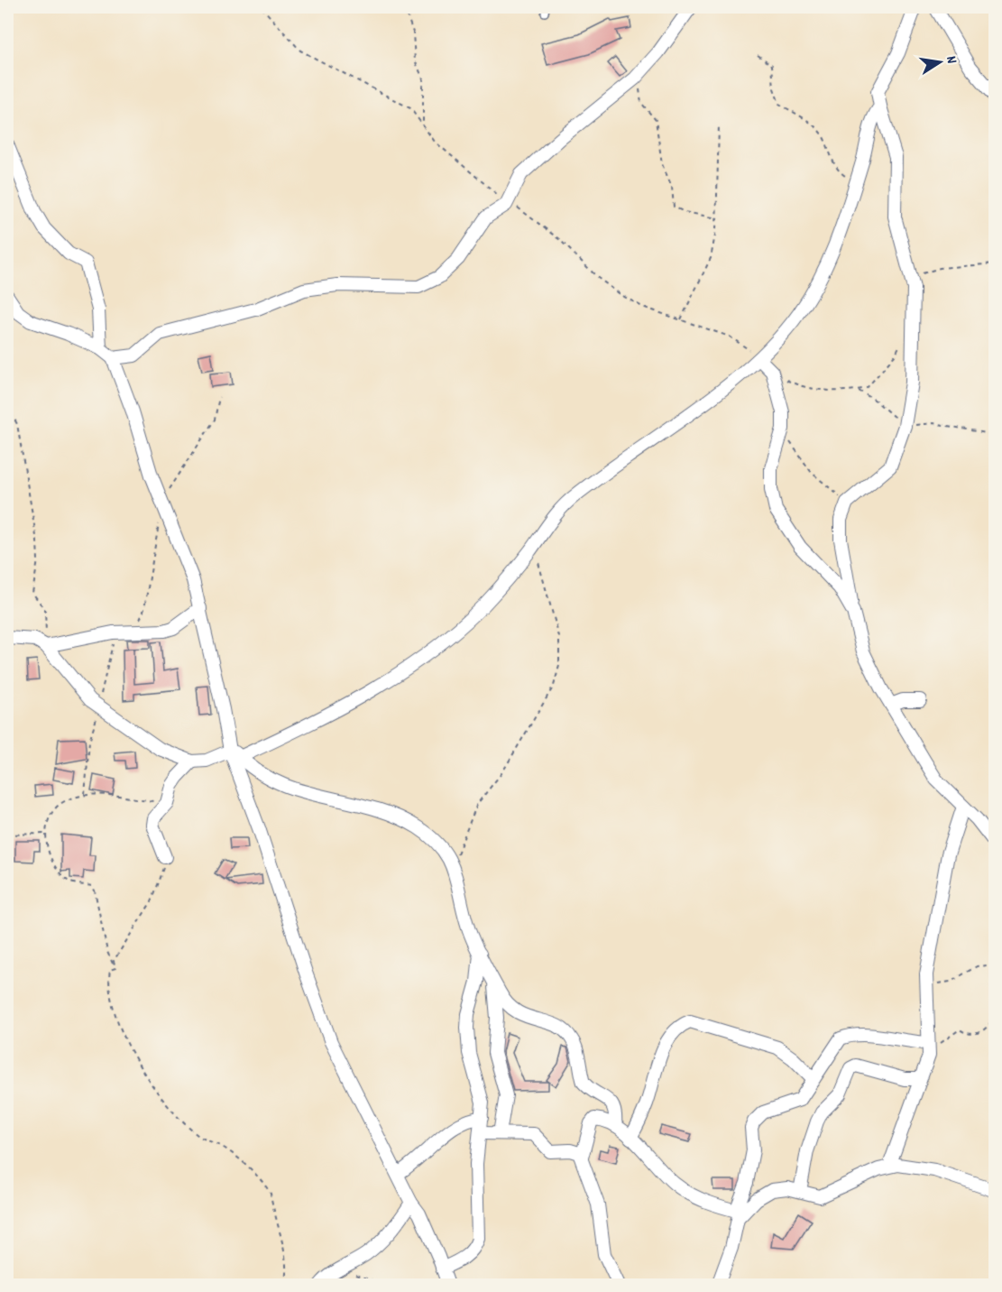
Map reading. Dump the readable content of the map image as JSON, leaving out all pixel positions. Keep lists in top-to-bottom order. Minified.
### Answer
{"north":"right"}
